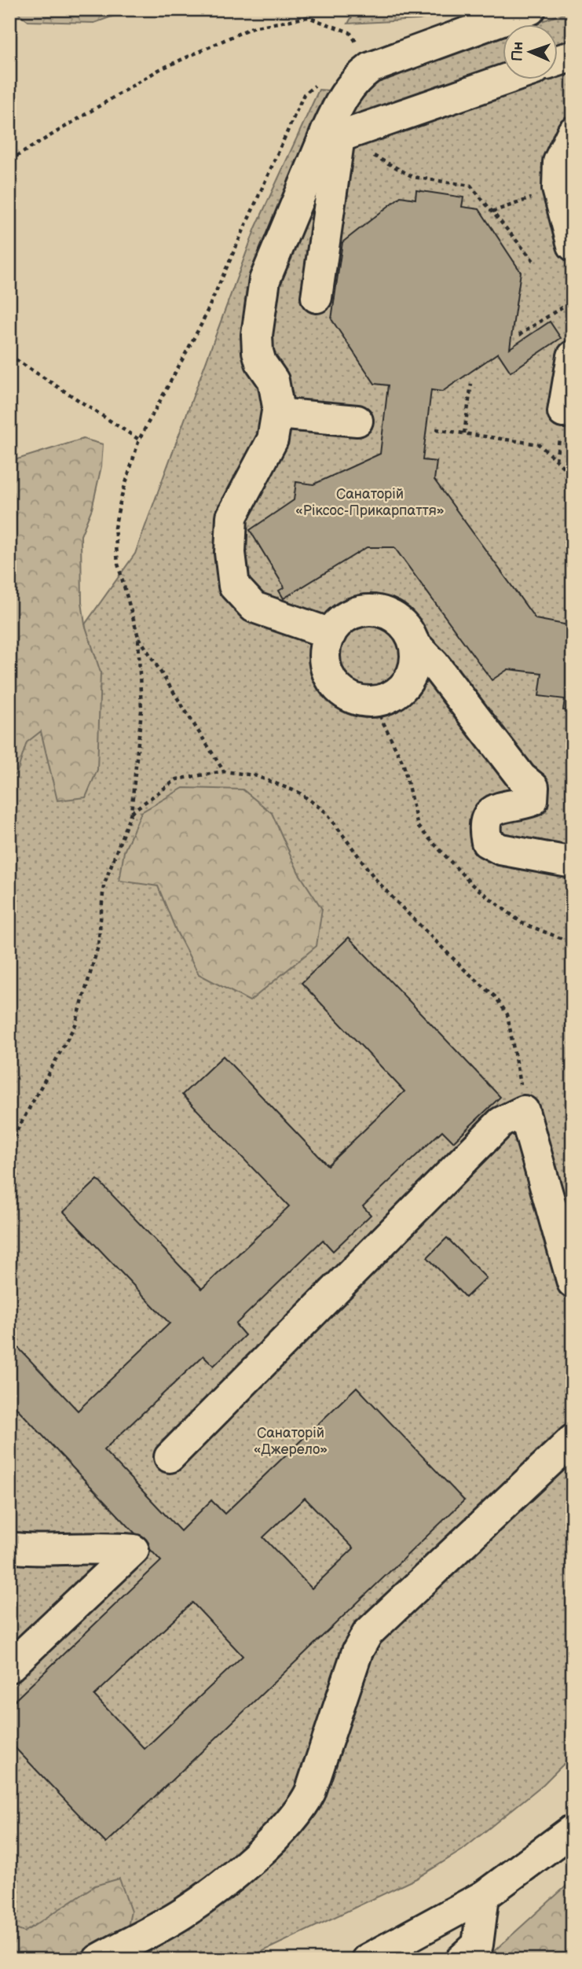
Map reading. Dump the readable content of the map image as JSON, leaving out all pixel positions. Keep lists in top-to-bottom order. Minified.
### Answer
{"parks":["Санаторій «Ріксос-Прикарпаття»","Санаторій «Джерело»"],"north":"left"}
